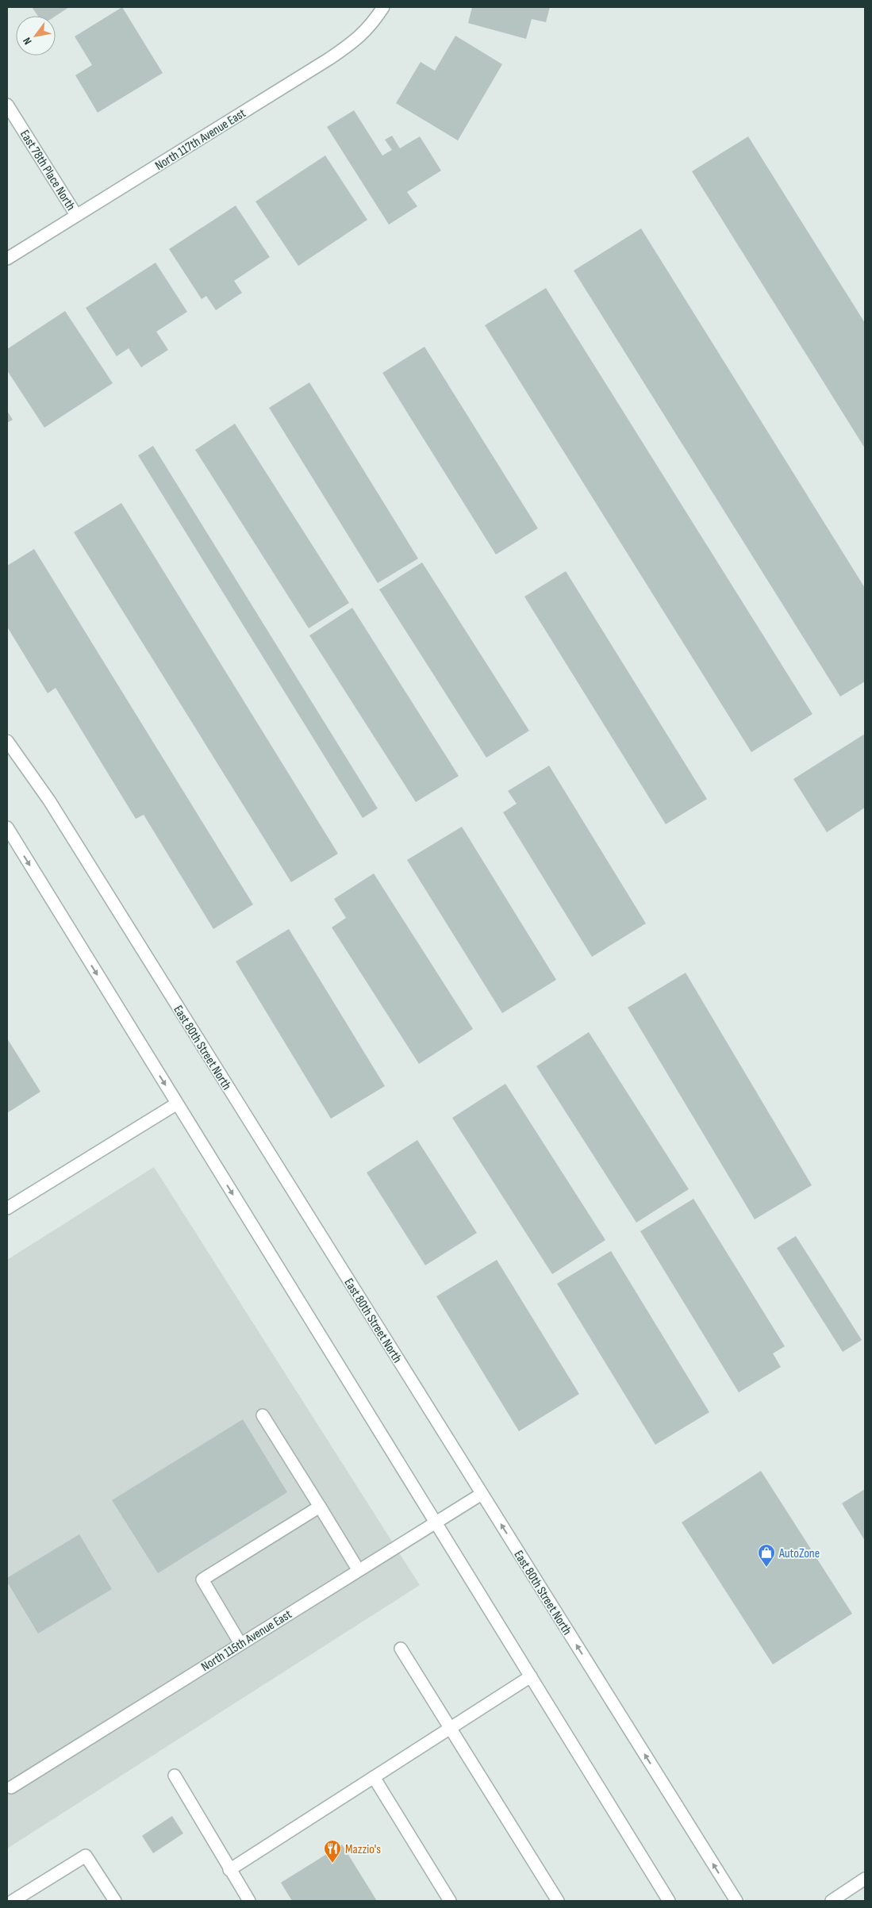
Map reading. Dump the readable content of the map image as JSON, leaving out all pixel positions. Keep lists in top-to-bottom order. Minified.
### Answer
{"streets":{"street":["North 117th Avenue East","East 78th Place North","East 80th Street North","North 115th Avenue East"]},"crossings":[["North 117th Avenue East","East 78th Place North"],["East 80th Street North","North 115th Avenue East"]],"places":{"shop":["AutoZone"],"restaurant":["Mazzio's"]},"north":"bottom left"}
